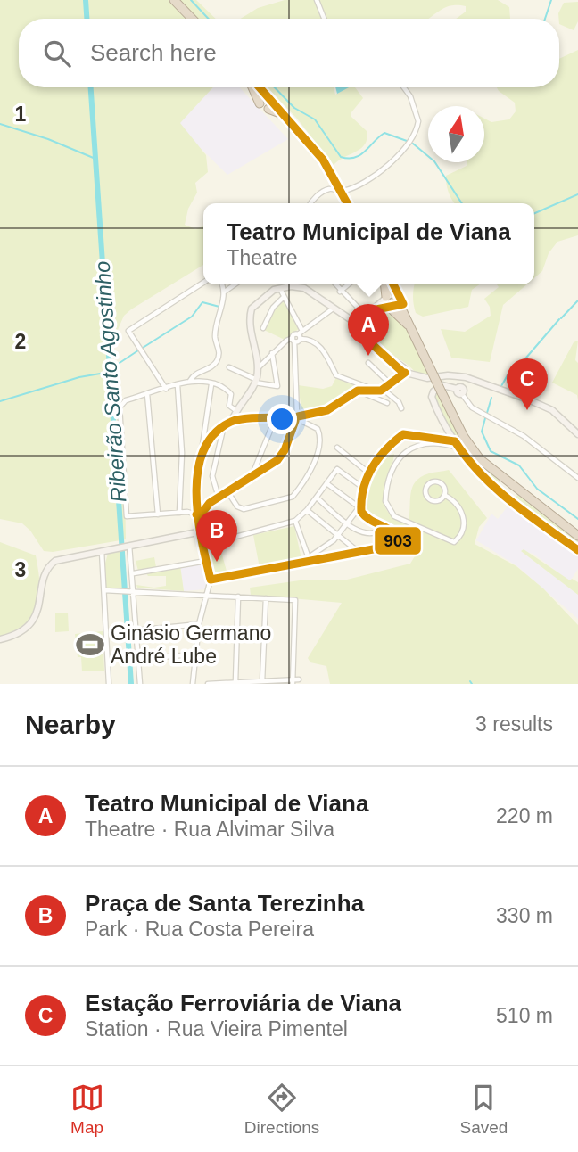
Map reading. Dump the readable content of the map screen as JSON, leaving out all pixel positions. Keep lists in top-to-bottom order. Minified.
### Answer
{"water":["Ribeirão Santo Agostinho"],"places":{"sports":["Ginásio Germano André Lube"]},"lines":["transit line 903"],"north":"top","page":{"search":"Search here","popup":["Teatro Municipal de Viana","Theatre"],"pins":["A","C","B"],"heading":["Nearby","3 results"],"list":[{"mark":"A","name":"Teatro Municipal de Viana","note":"Theatre · Rua Alvimar Silva","value":"220 m"},{"mark":"B","name":"Praça de Santa Terezinha","note":"Park · Rua Costa Pereira","value":"330 m"},{"mark":"C","name":"Estação Ferroviária de Viana","note":"Station · Rua Vieira Pimentel","value":"510 m"}],"nav":["Map","Directions","Saved"]},"grid":{"rows":["1","2","3"]}}
